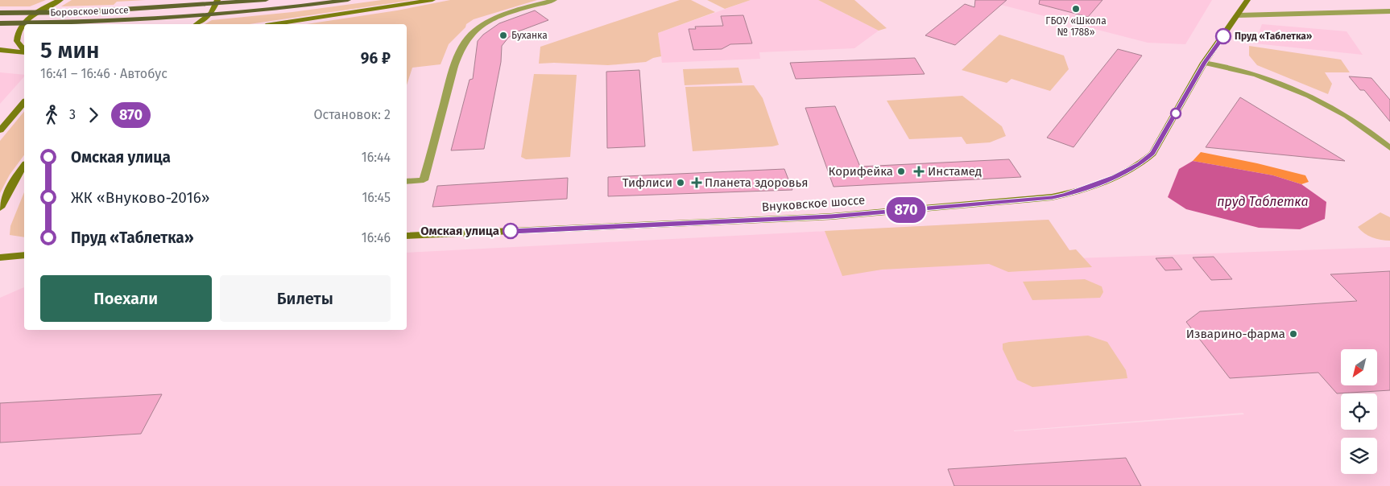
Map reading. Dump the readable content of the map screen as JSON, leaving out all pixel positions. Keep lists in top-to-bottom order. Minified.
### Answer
{"streets":{"main road":["Боровское шоссе"],"street":["Внуковское шоссе"]},"water":["пруд Таблетка"],"places":{"other":["ГБОУ «Школа № 1788»","Буханка","Пруд «Таблетка»","Корифейка","Тифлиси","Омская улица","Изварино-фарма"],"health":["Инстамед","Планета здоровья"]},"lines":["bus line 870"],"north":"bottom left","page":{"on_map":"870","heading":["5 мин","16:41 – 16:46 · Автобус","96 ₽"],"legs":["3","870","Остановок: 2"],"list":[{"name":"Омская улица","value":"16:44"},{"name":"ЖК «Внуково-2016»","value":"16:45"},{"name":"Пруд «Таблетка»","value":"16:46"}],"buttons":["Поехали","Билеты"]}}
